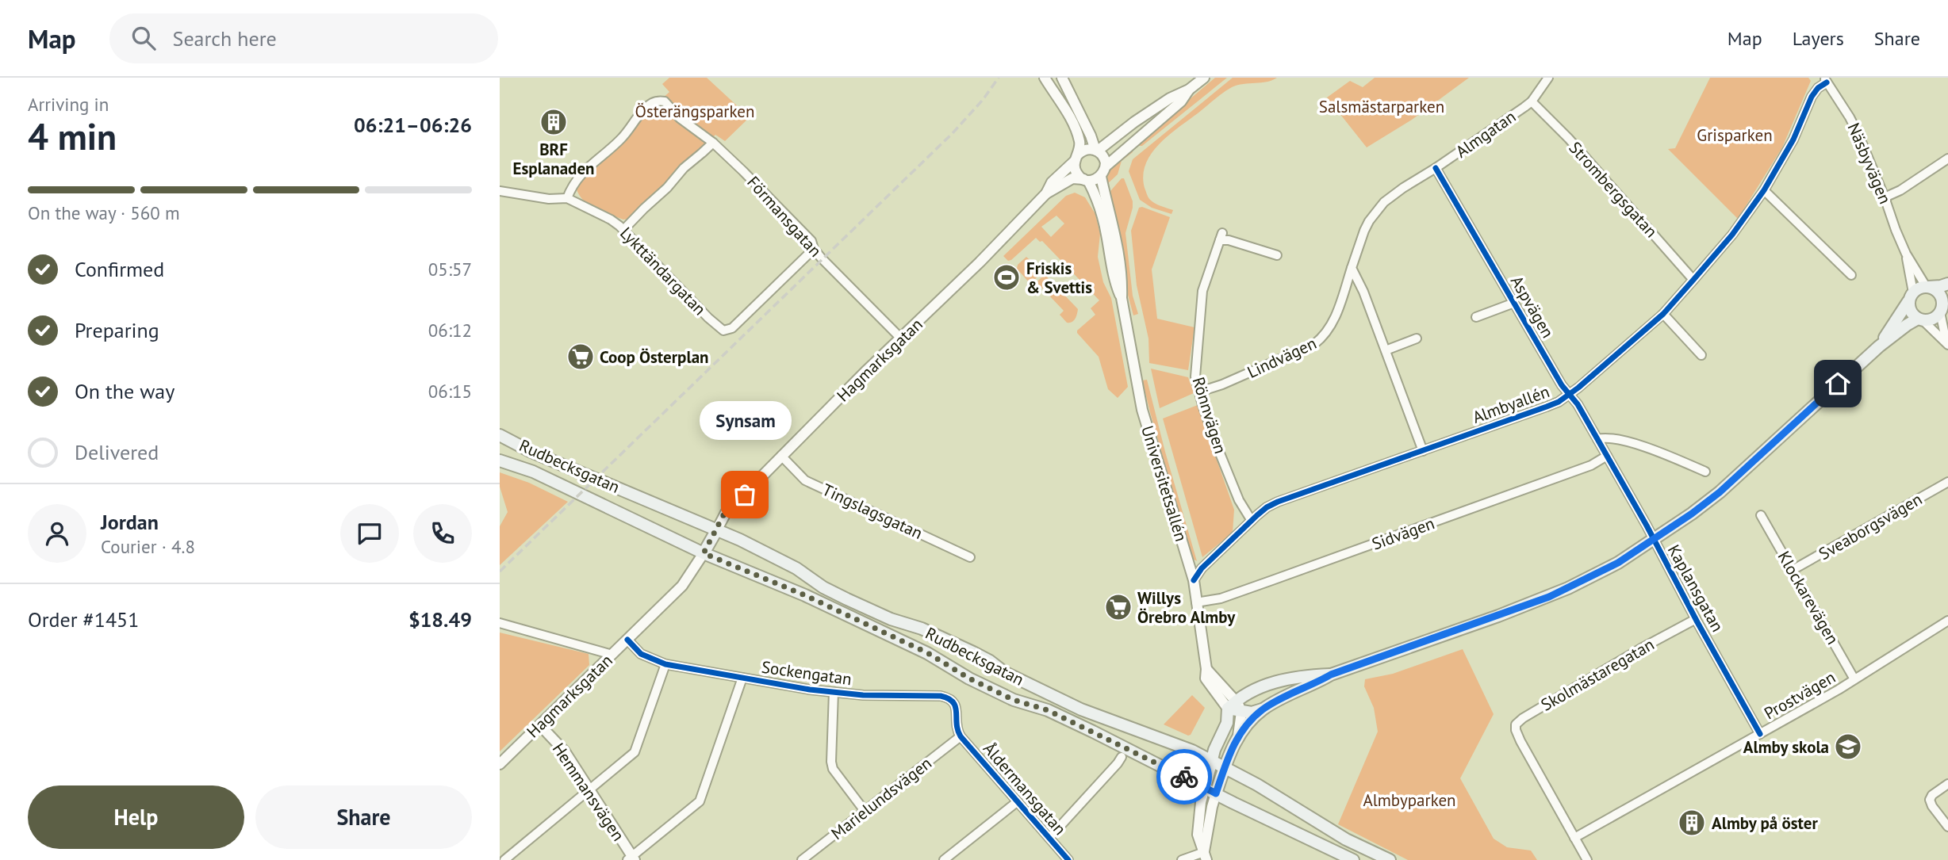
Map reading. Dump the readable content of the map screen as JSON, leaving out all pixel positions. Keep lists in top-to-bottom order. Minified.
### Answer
{"streets":{"main road":["Rudbecksgatan"],"street":["Almgatan","Näsbyvägen","Strombergsgatan","Förmansgatan","Lykttändargatan","Aspvägen","Lindvägen","Hagmarksgatan","Almbyallén","Rönnvägen","Universitetsallén","Tingslagsgatan","Sveaborgsvägen","Sidvägen","Kaplansgatan","Klockarevägen","Sockengatan","Skolmästaregatan","Prostvägen","Åldermansgatan","Hemmansvägen","Marielundsvägen"]},"crossings":[["Almgatan","Strombergsgatan"],["Almgatan","Aspvägen"],["Almgatan","Lindvägen"],["Näsbyvägen","Almbyallén"],["Strombergsgatan","Almbyallén"],["Förmansgatan","Lykttändargatan"],["Förmansgatan","Hagmarksgatan"],["Aspvägen","Almbyallén"],["Aspvägen","Sidvägen"],["Aspvägen","Kaplansgatan"],["Lindvägen","Rönnvägen"],["Hagmarksgatan","Rudbecksgatan"],["Hagmarksgatan","Universitetsallén"],["Hagmarksgatan","Tingslagsgatan"],["Hagmarksgatan","Sockengatan"],["Hagmarksgatan","Hemmansvägen"],["Almbyallén","Rönnvägen"],["Almbyallén","Universitetsallén"],["Universitetsallén","Sidvägen"],["Sveaborgsvägen","Klockarevägen"],["Sidvägen","Kaplansgatan"],["Kaplansgatan","Skolmästaregatan"],["Kaplansgatan","Prostvägen"],["Klockarevägen","Prostvägen"],["Sockengatan","Åldermansgatan"],["Sockengatan","Marielundsvägen"],["Skolmästaregatan","Prostvägen"],["Åldermansgatan","Marielundsvägen"]],"parks":["Salsmästarparken","Österängsparken","Grisparken","Almbyparken"],"places":{"building":["BRF Esplanaden","Almby på öster"],"sports":["Friskis & Svettis"],"supermarket":["Coop Österplan","Willys Örebro Almby"],"other":["Synsam"],"school or university":["Almby skola"]},"page":{"header":"Map","search":"Search here","nav":["Map","Layers","Share"],"heading":["4 min","Arriving in","06:21–06:26"],"panel":["Jordan","Courier · 4.8","Order #1451","$18.49"],"bar":"On the way · 560 m","list":[["Confirmed","05:57"],["Preparing","06:12"],["On the way","06:15"],"Delivered"],"bubble":"Synsam","buttons":["Help","Share"]}}
